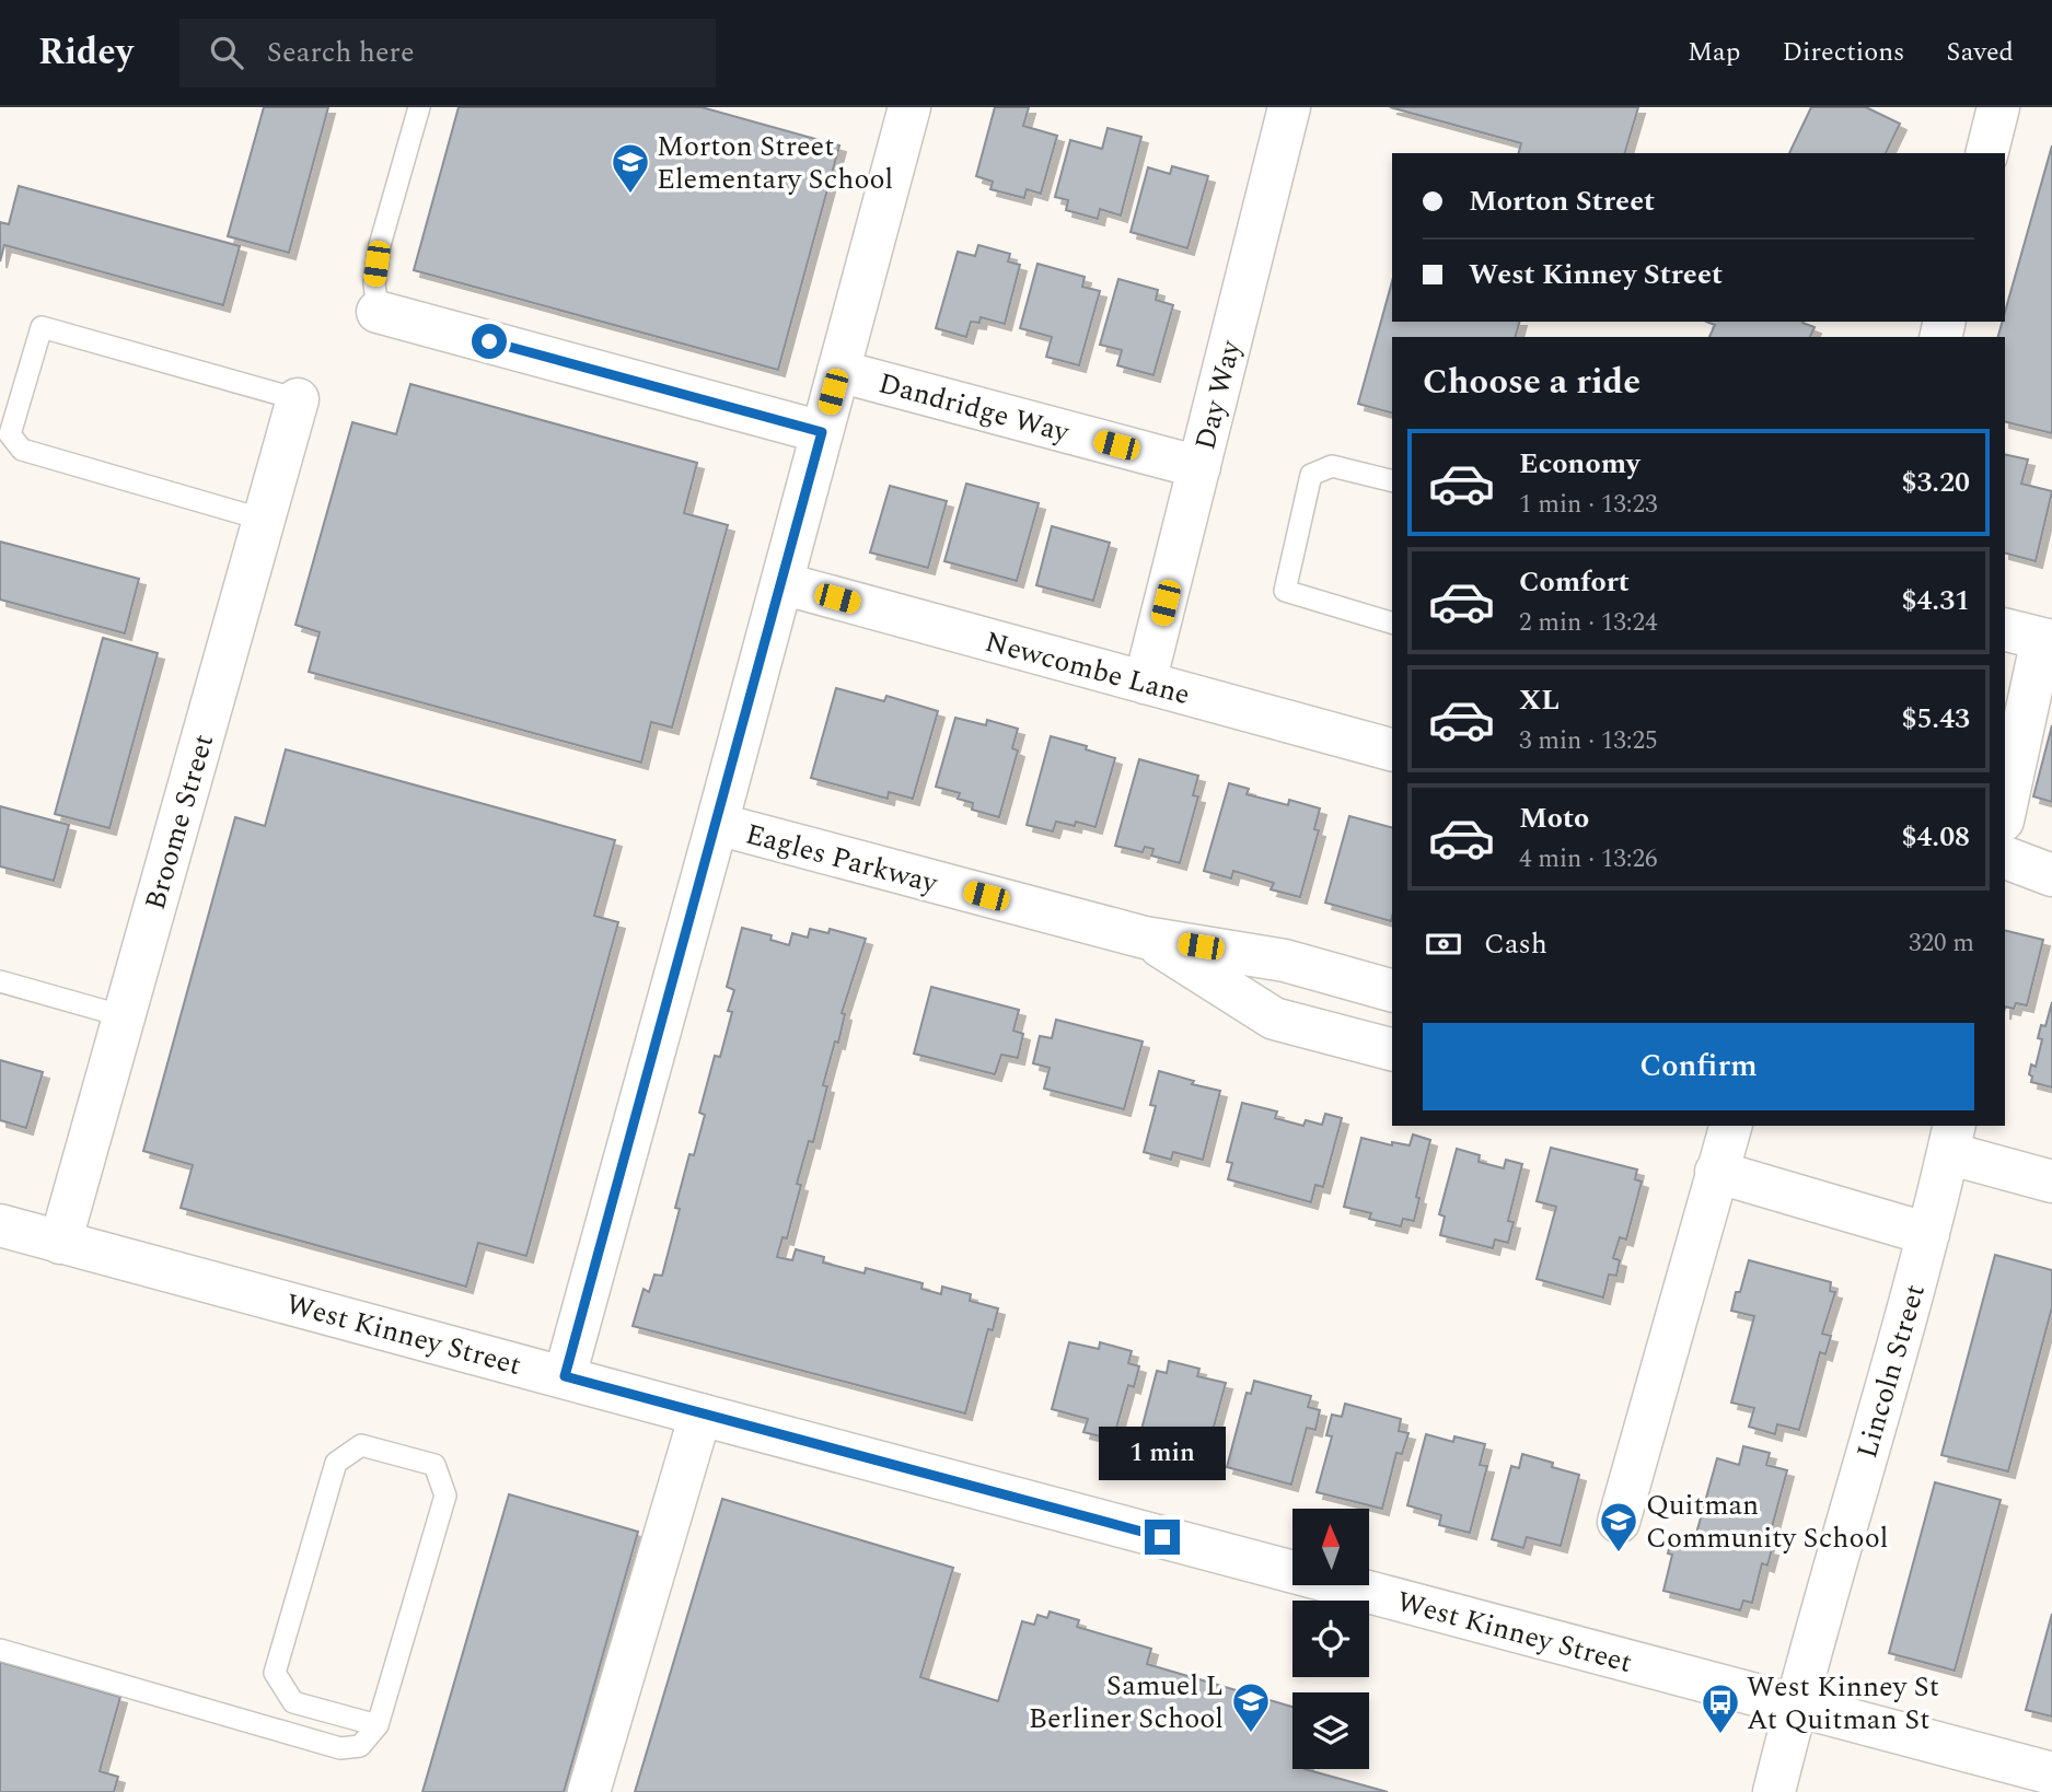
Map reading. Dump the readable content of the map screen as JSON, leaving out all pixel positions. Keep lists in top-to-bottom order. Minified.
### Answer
{"streets":{"street":["Day Way","Dandridge Way","Newcombe Lane","Broome Street","Eagles Parkway","West Kinney Street","Lincoln Street"]},"crossings":[["Day Way","Dandridge Way"],["Day Way","Newcombe Lane"],["Broome Street","West Kinney Street"],["West Kinney Street","Lincoln Street"]],"places":{"school or university":["Morton Street Elementary School","Quitman Community School","Samuel L Berliner School"],"bus stop":["West Kinney St At Quitman St"]},"north":"top","page":{"header":"Ridey","search":"Search here","nav":["Map","Directions","Saved"],"banner":["Morton Street","West Kinney Street"],"heading":"Choose a ride","list":[{"name":"Economy","note":"1 min · 13:23","value":"$3.20"},{"name":"Comfort","note":"2 min · 13:24","value":"$4.31"},{"name":"XL","note":"3 min · 13:25","value":"$5.43"},{"name":"Moto","note":"4 min · 13:26","value":"$4.08"}],"pay":["Cash","320 m"],"buttons":"Confirm","bubble":"1 min"}}
